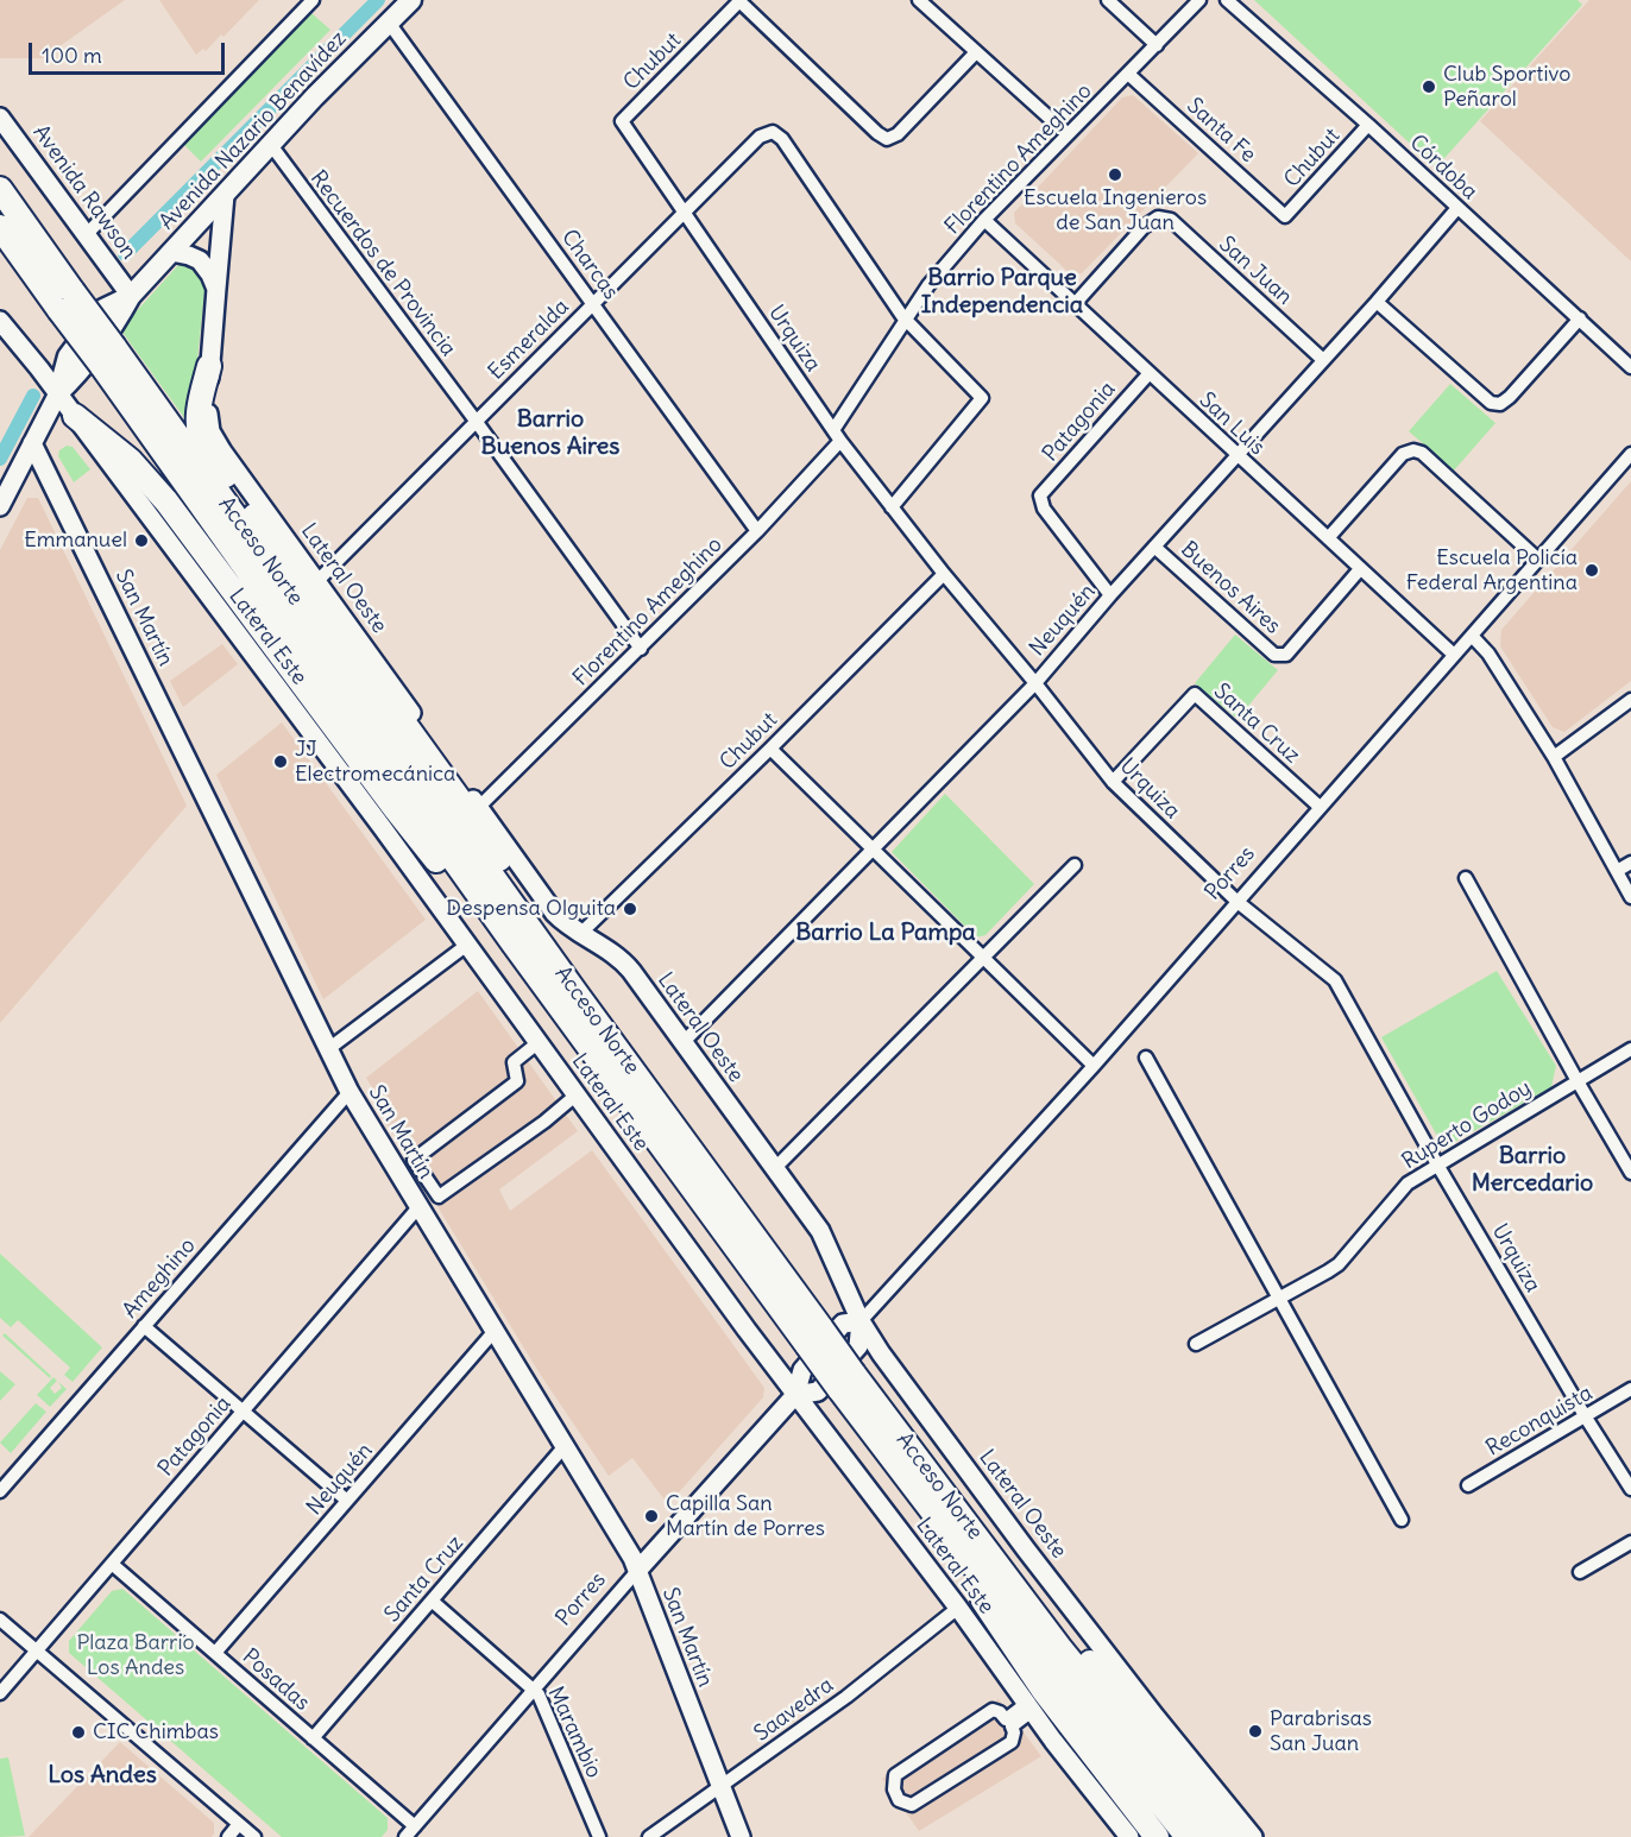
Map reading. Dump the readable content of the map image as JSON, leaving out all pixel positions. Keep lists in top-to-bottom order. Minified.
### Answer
{"streets":{"highway":["Acceso Norte"],"main road":["Avenida Nazario Benavídez"],"street":["Chubut","Santa Fe","Florentino Ameghino","Córdoba","Avenida Rawson","Recuerdos de Provincia","Charcas","San Juan","Urquiza","Esmeralda","Patagonia","San Luis","Lateral Oeste","Buenos Aires","San Martín","Neuquén","Lateral Este","Santa Cruz","Porres","Ruperto Godoy","Ameghino","Reconquista","Posadas","Saavedra","Marambio"]},"crossings":[["Chubut","Santa Fe"],["Chubut","Córdoba"],["Chubut","Urquiza"],["Chubut","Lateral Oeste"],["Avenida Nazario Benavídez","Avenida Rawson"],["Avenida Nazario Benavídez","Recuerdos de Provincia"],["Avenida Nazario Benavídez","Charcas"],["Avenida Nazario Benavídez","Lateral Oeste"],["Avenida Nazario Benavídez","San Martín"],["Avenida Nazario Benavídez","Lateral Este"],["Santa Fe","Florentino Ameghino"],["Florentino Ameghino","Recuerdos de Provincia"],["Florentino Ameghino","Charcas"],["Florentino Ameghino","Urquiza"],["Florentino Ameghino","Esmeralda"],["Florentino Ameghino","San Luis"],["Florentino Ameghino","Lateral Oeste"],["Córdoba","Neuquén"],["Recuerdos de Provincia","Esmeralda"],["Charcas","Esmeralda"],["San Juan","San Luis"],["San Juan","Neuquén"],["Urquiza","Esmeralda"],["Urquiza","Neuquén"],["Urquiza","Santa Cruz"],["Urquiza","Porres"],["Urquiza","Ruperto Godoy"],["Urquiza","Reconquista"],["Esmeralda","Lateral Oeste"],["Patagonia","San Luis"],["Patagonia","San Martín"],["Patagonia","Neuquén"],["Patagonia","Posadas"],["San Luis","Buenos Aires"],["San Luis","Neuquén"],["San Luis","Porres"],["Lateral Oeste","Neuquén"],["Lateral Oeste","Porres"],["Buenos Aires","Neuquén"],["San Martín","Neuquén"],["San Martín","Santa Cruz"],["San Martín","Porres"],["San Martín","Ameghino"],["San Martín","Saavedra"],["Neuquén","Posadas"],["Lateral Este","Porres"],["Lateral Este","Saavedra"],["Santa Cruz","Porres"],["Santa Cruz","Posadas"],["Santa Cruz","Marambio"],["Porres","Posadas"],["Porres","Marambio"]],"districts":["Barrio Parque Independencia","Barrio Buenos Aires","Barrio La Pampa","Barrio Mercedario","Los Andes"],"parks":["Plaza Barrio Los Andes"],"places":["Club Sportivo Peñarol","Escuela Ingenieros de San Juan","Emmanuel","Escuela Policía Federal Argentina","JJ Electromecánica","Despensa Olguita","Capilla San Martín de Porres","Parabrisas San Juan","CIC Chimbas"],"scale_bar":"100 m"}
